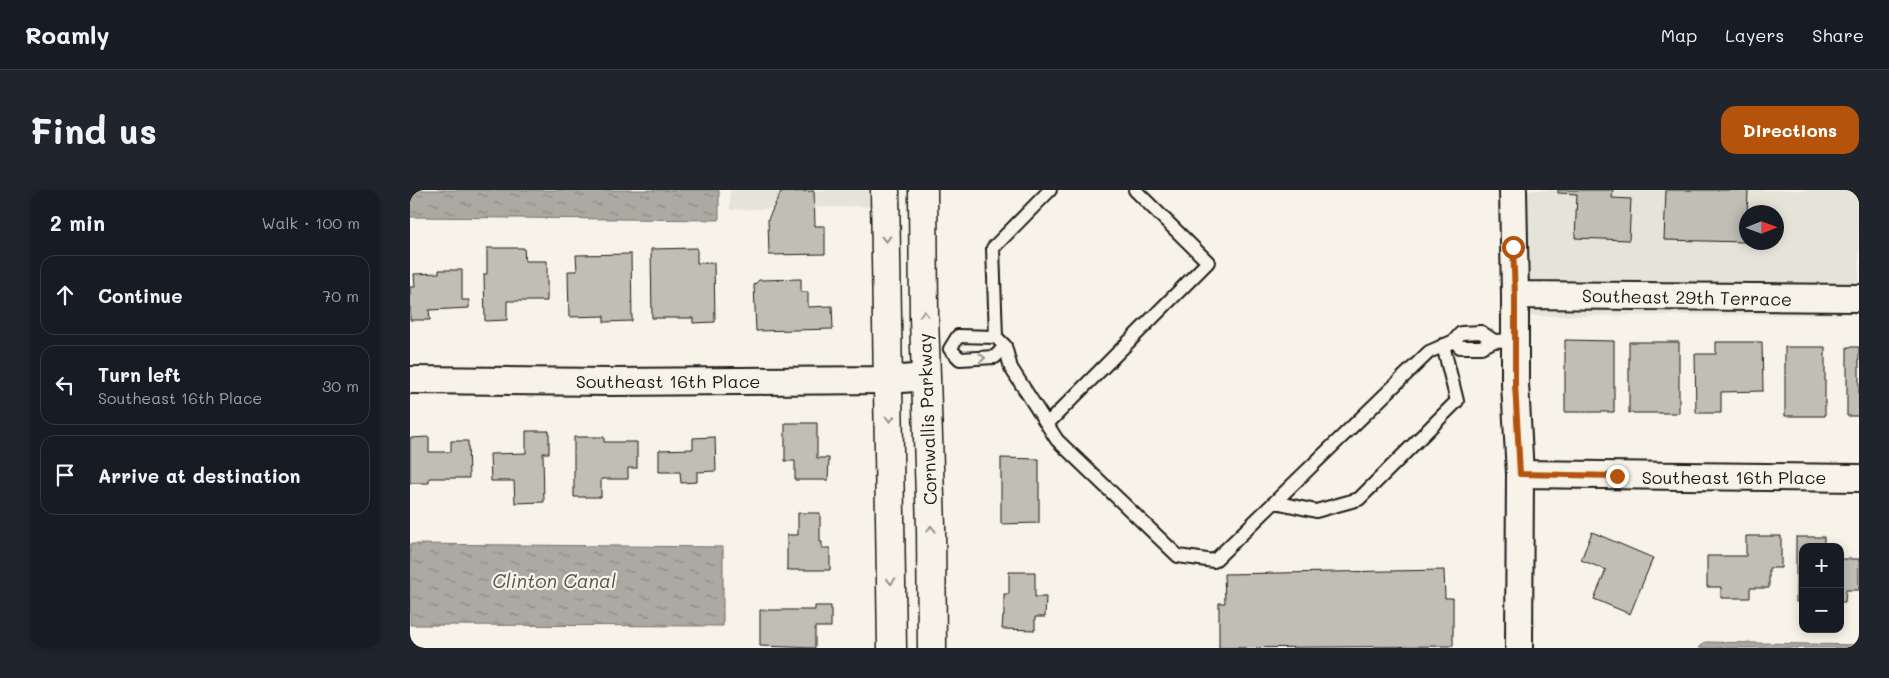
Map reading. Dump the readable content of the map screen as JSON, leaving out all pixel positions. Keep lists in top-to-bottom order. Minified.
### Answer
{"streets":{"street":["Southeast 29th Terrace","Southeast 16th Place","Cornwallis Parkway"]},"crossings":[["Southeast 16th Place","Cornwallis Parkway"]],"water":["Clinton Canal"],"north":"right","page":{"header":"Roamly","nav":["Map","Layers","Share"],"buttons":"Directions","title":"Find us","heading":["2 min","Walk · 100 m"],"list":[["Continue","70 m"],["Turn left","Southeast 16th Place","30 m"],"Arrive at destination"],"map_buttons":["+","−"]}}
